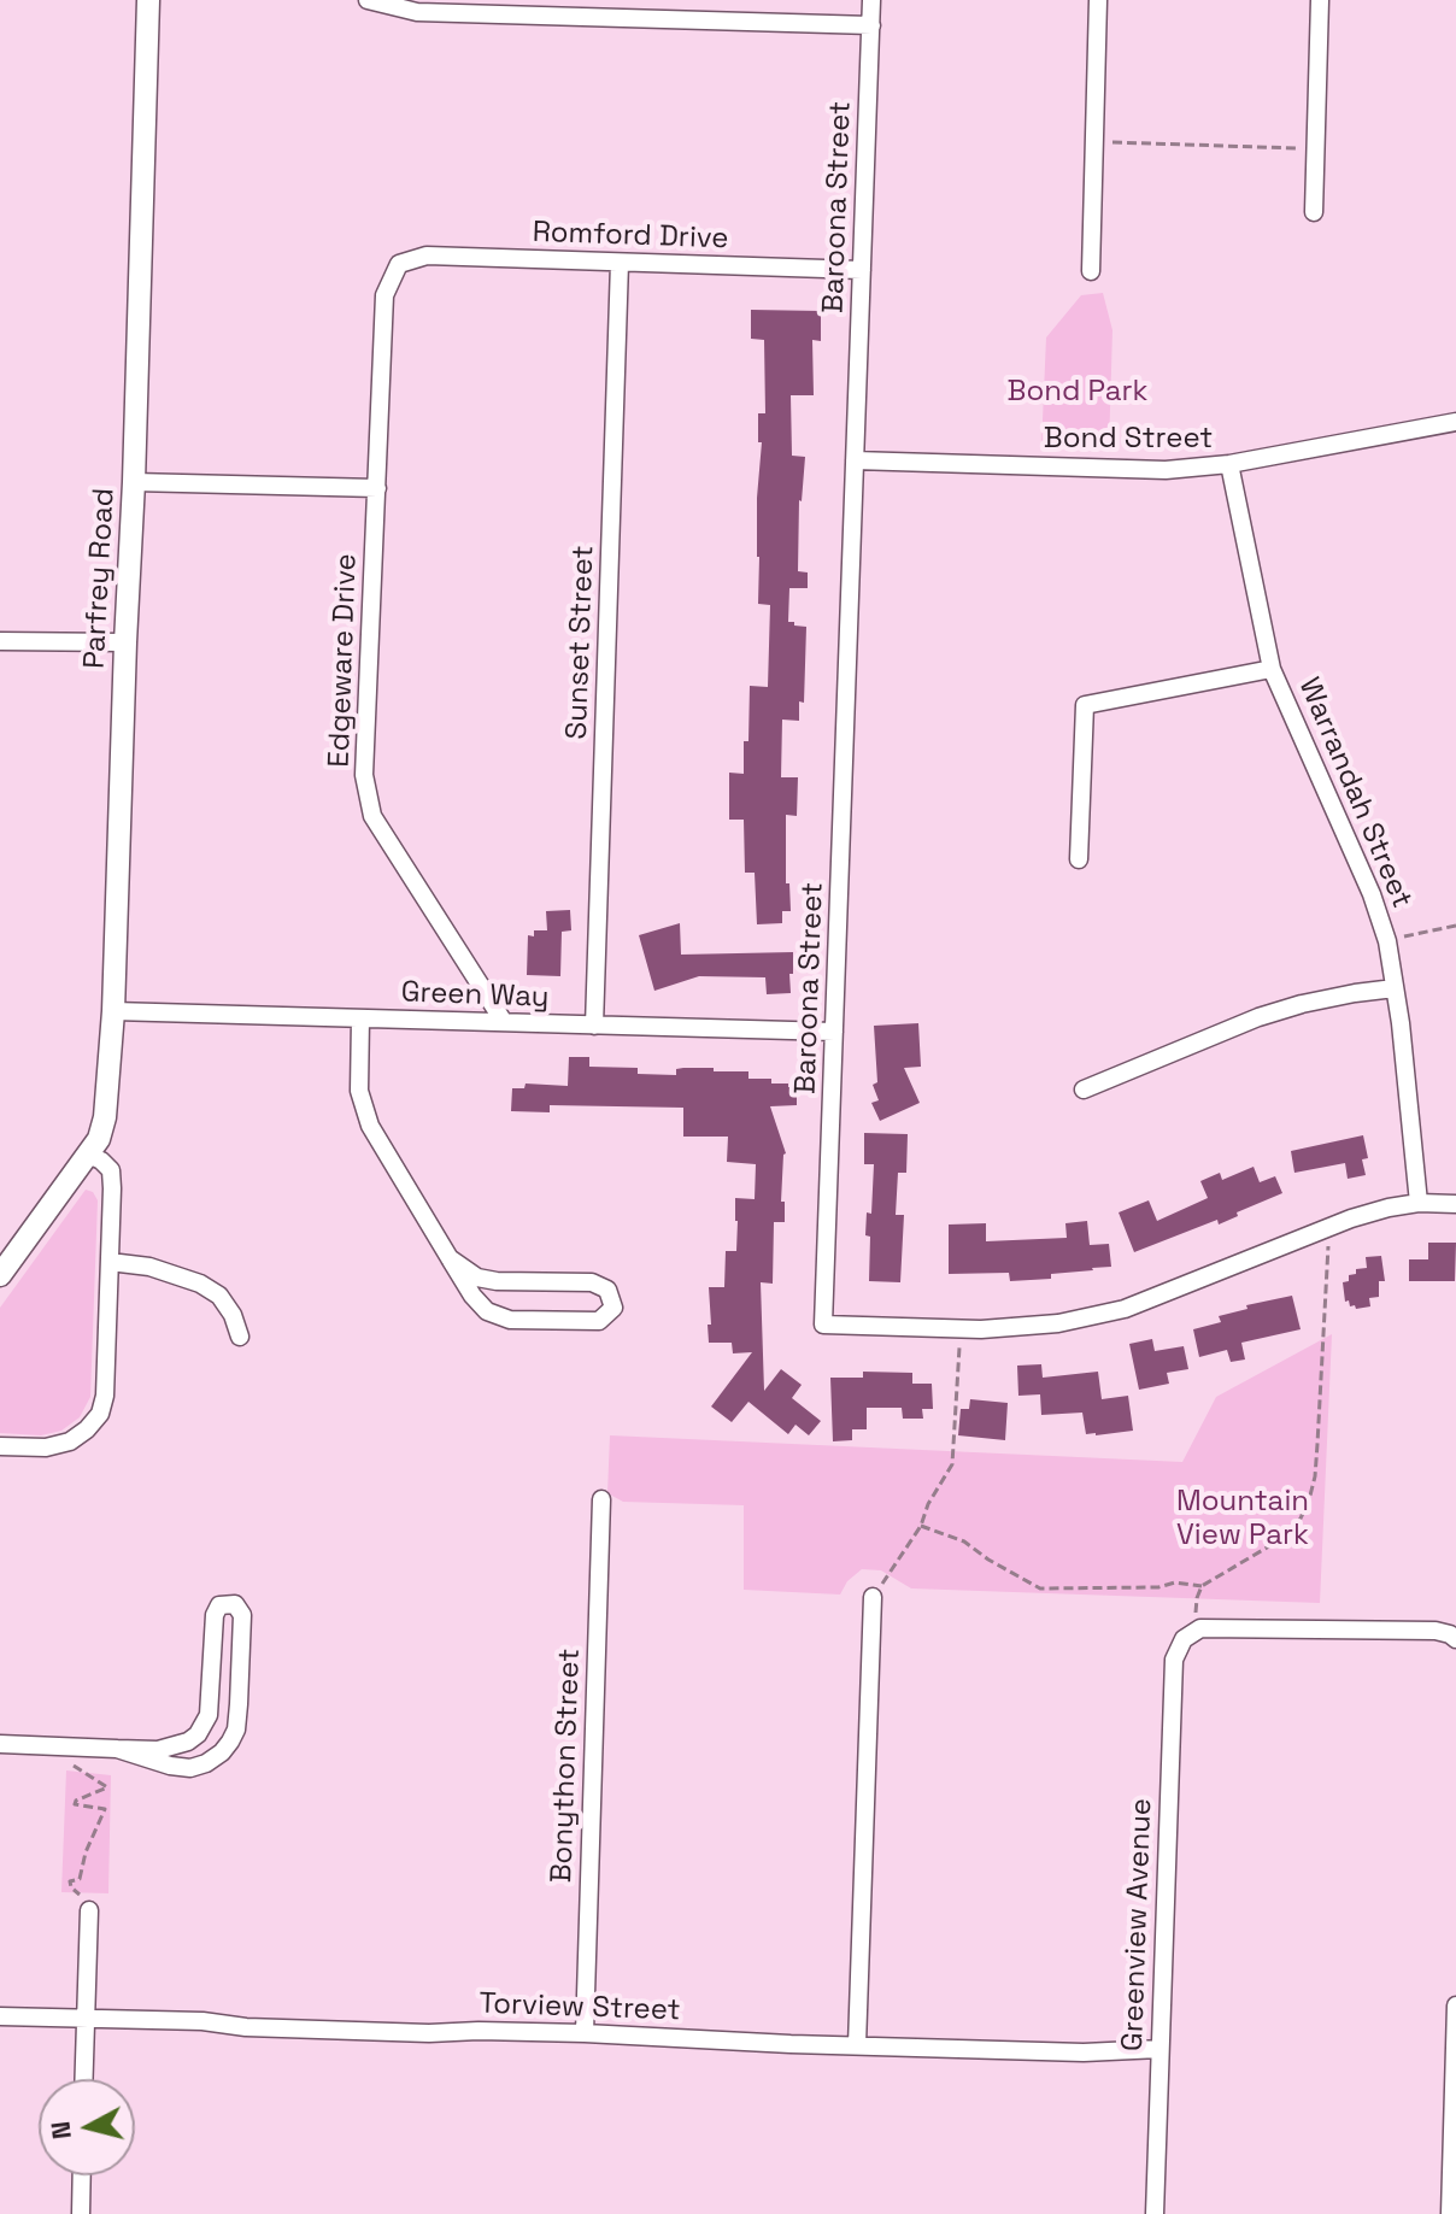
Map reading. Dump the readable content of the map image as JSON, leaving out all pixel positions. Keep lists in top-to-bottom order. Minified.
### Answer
{"streets":{"main road":["Parfrey Road"],"street":["Baroona Street","Romford Drive","Bond Street","Sunset Street","Edgeware Drive","Warrandah Street","Green Way","Bonython Street","Greenview Avenue","Torview Street"]},"crossings":[["Baroona Street","Romford Drive"],["Baroona Street","Bond Street"],["Baroona Street","Warrandah Street"],["Baroona Street","Green Way"],["Romford Drive","Sunset Street"],["Romford Drive","Edgeware Drive"],["Bond Street","Warrandah Street"],["Parfrey Road","Green Way"],["Sunset Street","Green Way"],["Edgeware Drive","Green Way"],["Bonython Street","Torview Street"],["Greenview Avenue","Torview Street"]],"parks":["Bond Park","Mountain View Park"],"north":"left"}
